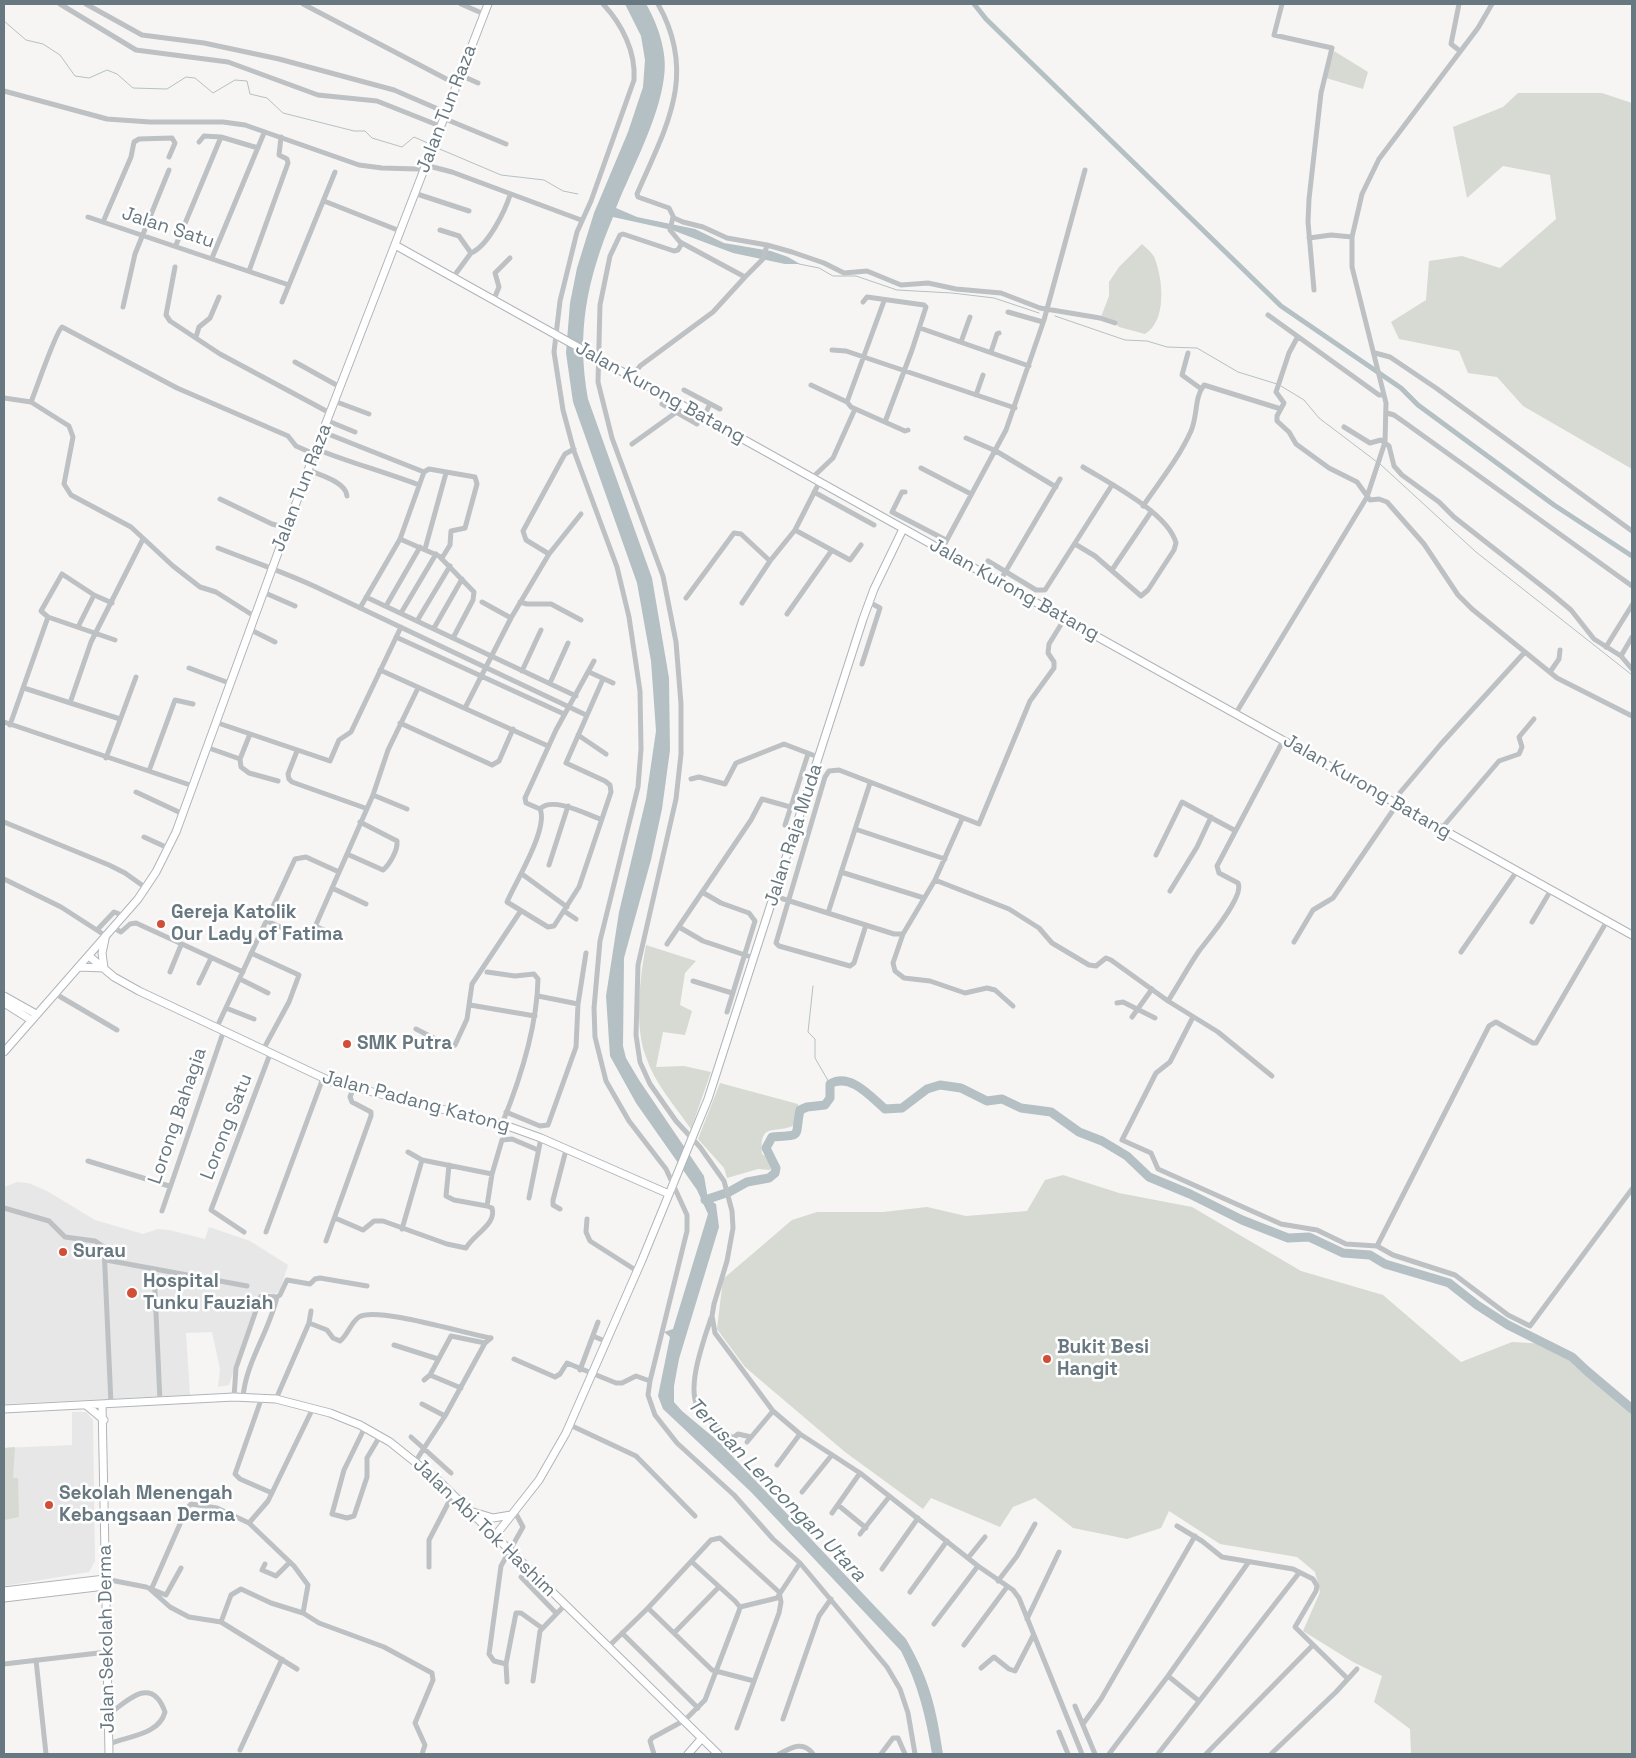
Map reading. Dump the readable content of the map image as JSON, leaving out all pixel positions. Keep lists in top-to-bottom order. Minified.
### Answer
{"streets":{"street":["Jalan Tun Raza","Jalan Satu","Jalan Kurong Batang","Jalan Raja Muda","Jalan Padang Katong","Lorong Bahagia","Lorong Satu","Jalan Abi Tok Hashim","Jalan Sekolah Derma"]},"crossings":[["Jalan Tun Raza","Jalan Kurong Batang"],["Jalan Tun Raza","Jalan Padang Katong"],["Jalan Kurong Batang","Jalan Raja Muda"],["Jalan Raja Muda","Jalan Padang Katong"],["Jalan Raja Muda","Jalan Abi Tok Hashim"],["Jalan Padang Katong","Lorong Bahagia"],["Jalan Padang Katong","Lorong Satu"],["Jalan Abi Tok Hashim","Jalan Sekolah Derma"]],"water":["Terusan Lencongan Utara"],"places":["Gereja Katolik Our Lady of Fatima","SMK Putra","Surau","Hospital Tunku Fauziah","Bukit Besi Hangit","Sekolah Menengah Kebangsaan Derma"]}
